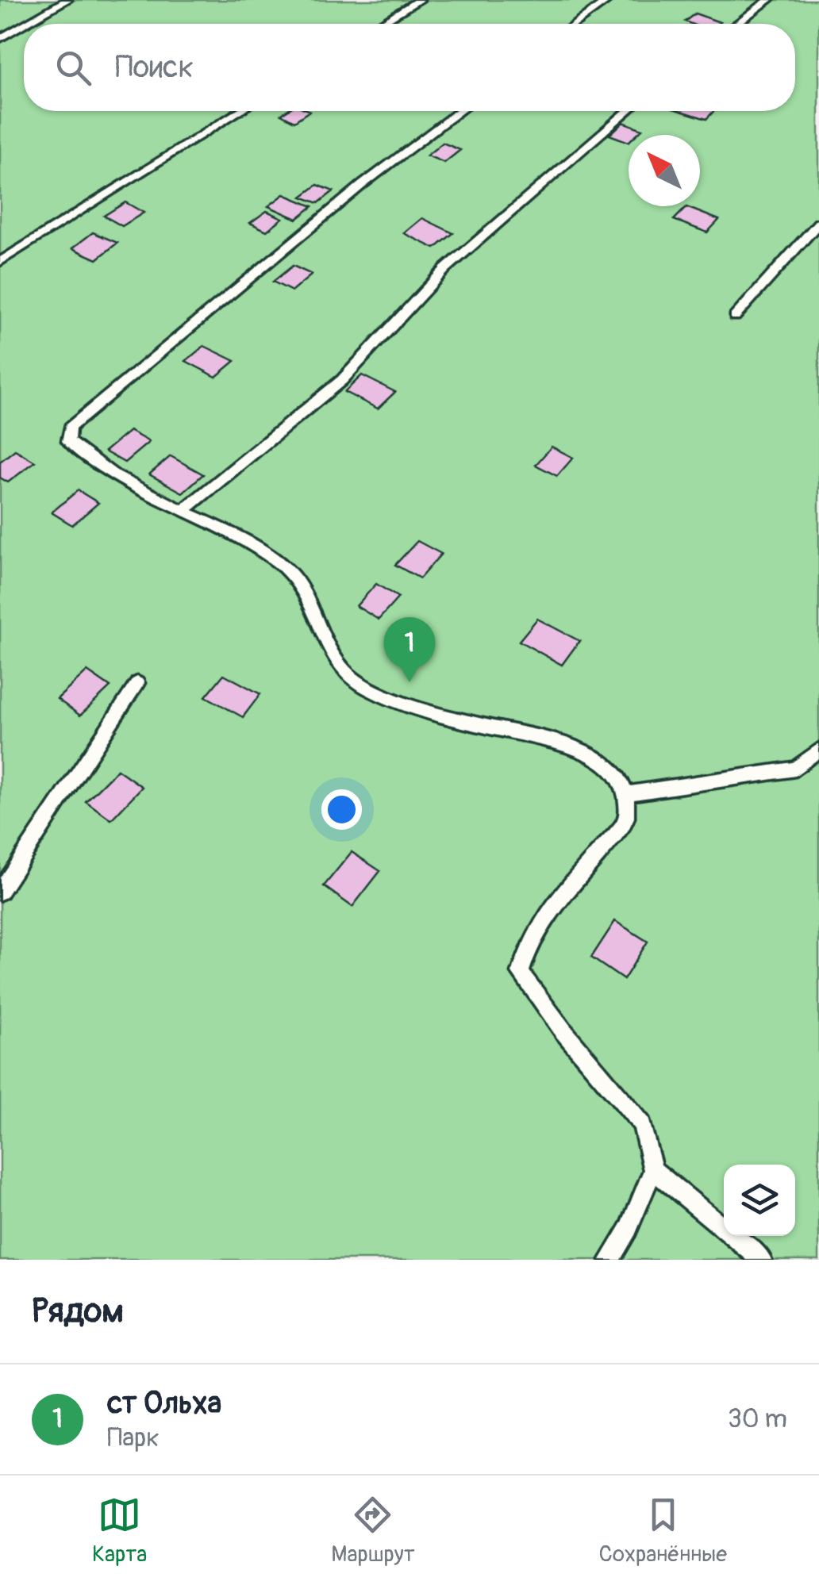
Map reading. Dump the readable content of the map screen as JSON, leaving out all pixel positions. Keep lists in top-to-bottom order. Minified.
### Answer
{"north":"top left","page":{"search":"Поиск","pins":"1","heading":"Рядом","list":[{"mark":"1","name":"ст Ольха","note":"Парк","value":"30 m"}],"nav":["Карта","Маршрут","Сохранённые"]}}
